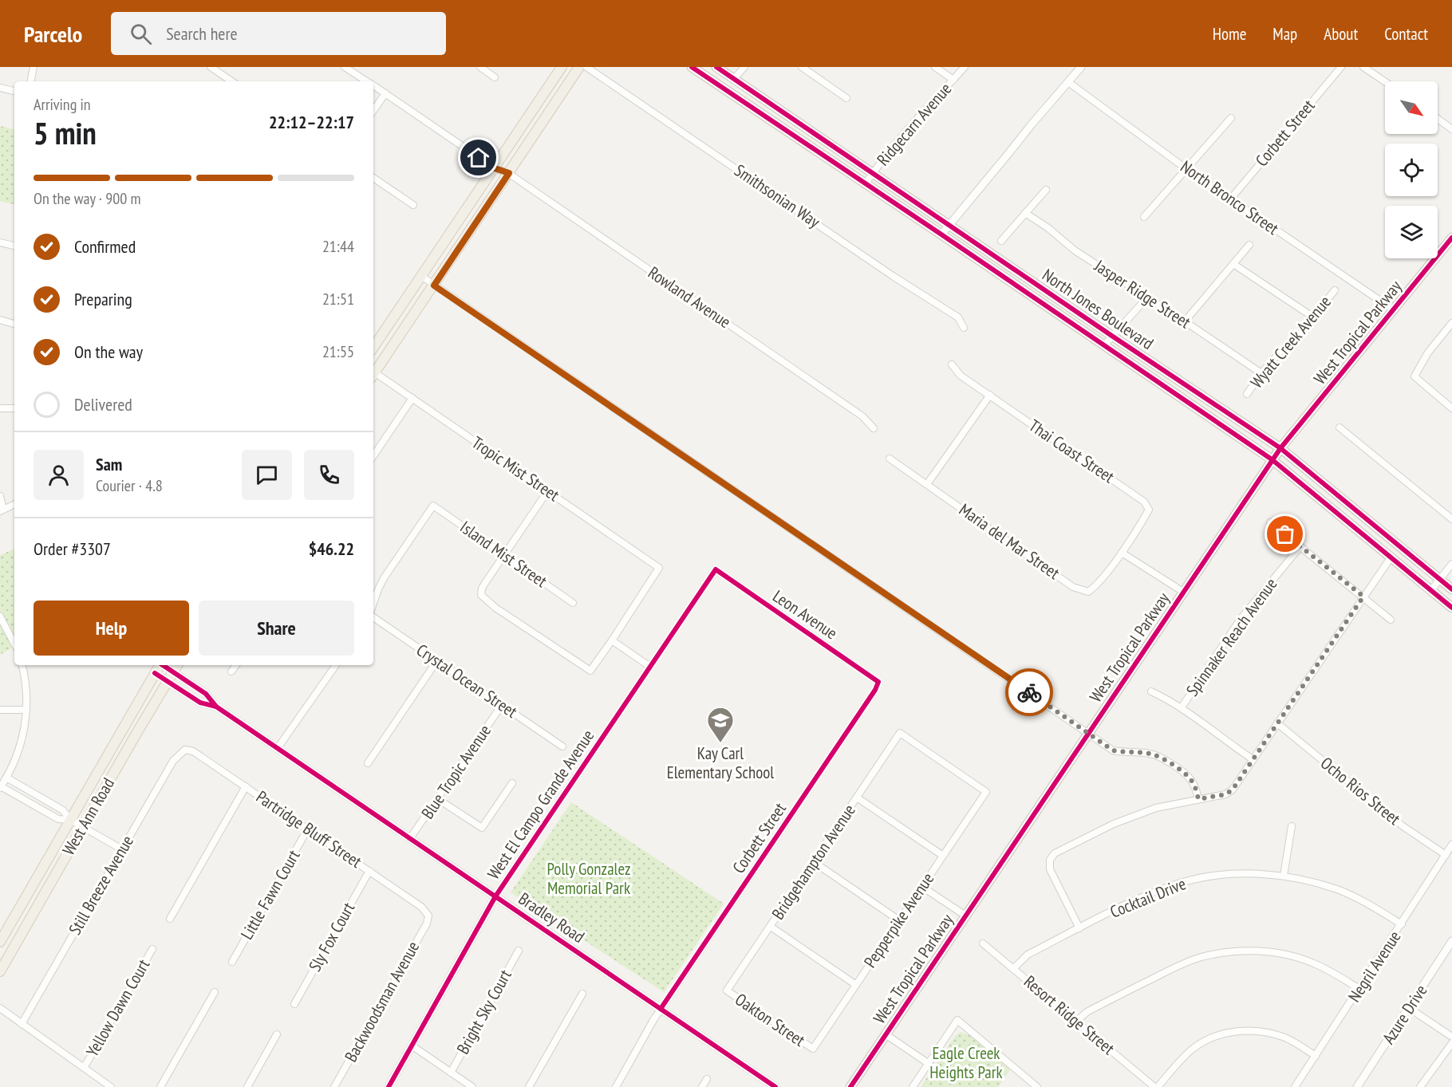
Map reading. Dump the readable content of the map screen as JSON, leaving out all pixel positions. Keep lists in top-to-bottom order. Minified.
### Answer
{"streets":{"main road":["North Jones Boulevard","West Tropical Parkway","West Ann Road"],"street":["Ridgecarn Avenue","Corbett Street","Smithsonian Way","North Bronco Street","Jasper Ridge Street","Rowland Avenue","Wyatt Creek Avenue","Thai Coast Street","Tropic Mist Street","Maria del Mar Street","Island Mist Street","Leon Avenue","Spinnaker Reach Avenue","Crystal Ocean Street","Blue Tropic Avenue","Ocho Rios Street","West El Campo Grande Avenue","Partridge Bluff Street","Bridgehampton Avenue","Still Breeze Avenue","Little Fawn Court","Cocktail Drive","Bradley Road","Pepperpike Avenue","Sly Fox Court","Negril Avenue","Backwoodsman Avenue","Yellow Dawn Court","Bright Sky Court","Azure Drive","Resort Ridge Street","Oakton Street"]},"crossings":[["Ridgecarn Avenue","North Jones Boulevard"],["Corbett Street","North Bronco Street"],["Corbett Street","Leon Avenue"],["Corbett Street","Bradley Road"],["North Bronco Street","West Tropical Parkway"],["Jasper Ridge Street","Wyatt Creek Avenue"],["North Jones Boulevard","West Tropical Parkway"],["Thai Coast Street","Maria del Mar Street"],["Leon Avenue","West El Campo Grande Avenue"],["Crystal Ocean Street","Blue Tropic Avenue"],["Blue Tropic Avenue","Bradley Road"],["Ocho Rios Street","Negril Avenue"],["West El Campo Grande Avenue","Bradley Road"],["West Ann Road","Bradley Road"],["Partridge Bluff Street","Still Breeze Avenue"],["Partridge Bluff Street","Little Fawn Court"],["Partridge Bluff Street","Sly Fox Court"],["Partridge Bluff Street","Backwoodsman Avenue"],["Bridgehampton Avenue","Pepperpike Avenue"],["Bridgehampton Avenue","Oakton Street"],["Cocktail Drive","Negril Avenue"],["Cocktail Drive","Resort Ridge Street"],["Pepperpike Avenue","Oakton Street"]],"parks":["Polly Gonzalez Memorial Park","Eagle Creek Heights Park"],"places":{"school or university":["Kay Carl Elementary School"]},"north":"bottom right","page":{"header":"Parcelo","search":"Search here","nav":["Home","Map","About","Contact"],"heading":["5 min","Arriving in","22:12–22:17"],"panel":["Sam","Courier · 4.8","Order #3307","$46.22"],"bar":"On the way · 900 m","list":[["Confirmed","21:44"],["Preparing","21:51"],["On the way","21:55"],"Delivered"],"buttons":["Help","Share"]}}
